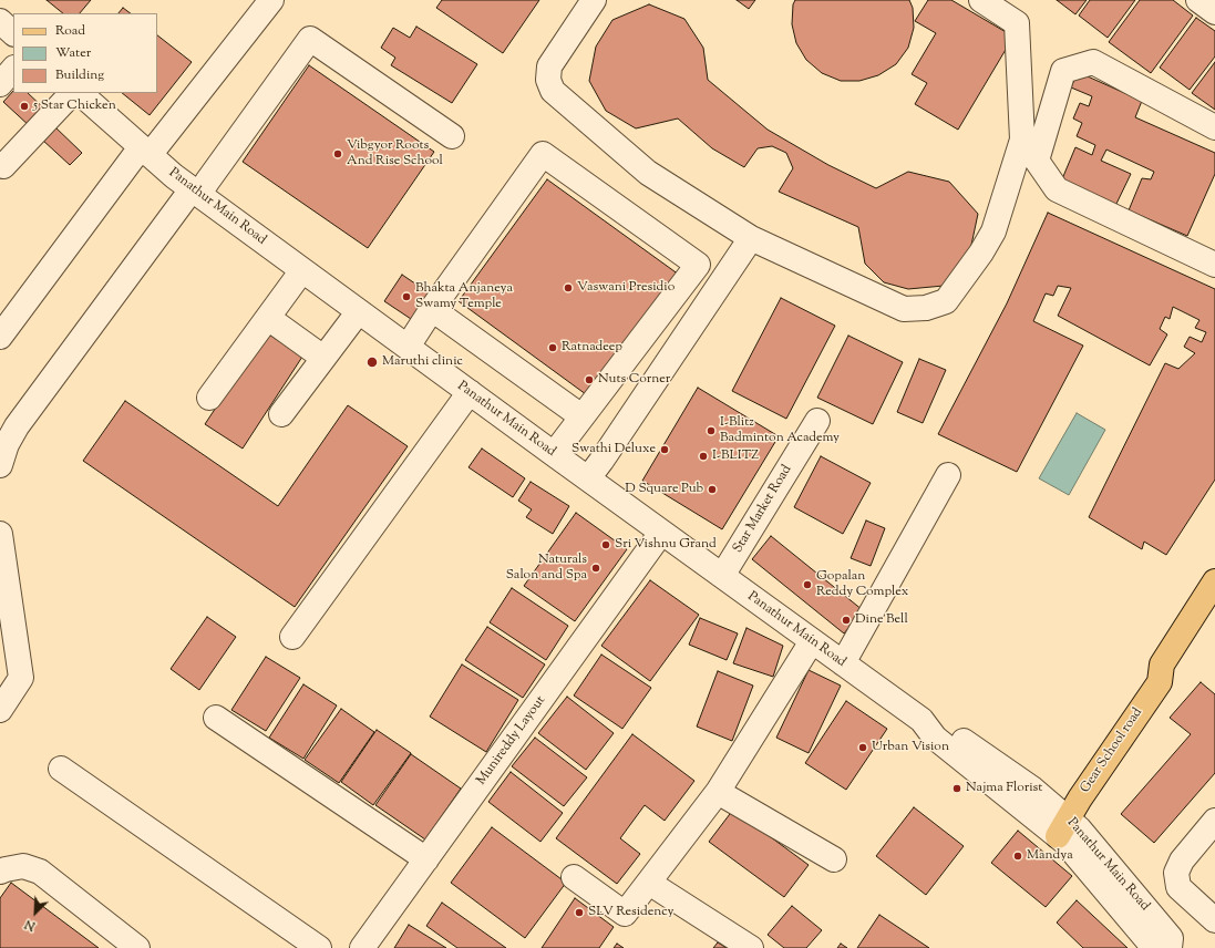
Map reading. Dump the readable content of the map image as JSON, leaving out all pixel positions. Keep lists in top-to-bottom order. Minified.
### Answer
{"streets":{"main road":["Gear School road"],"street":["Panathur Main Road","Star Market Road","Munireddy Layout"]},"crossings":[["Panathur Main Road","Star Market Road"],["Panathur Main Road","Munireddy Layout"],["Panathur Main Road","Gear School road"]],"places":["5 Star Chicken","Vibgyor Roots And Rise School","Vaswani Presidio","Bhakta Anjaneya Swamy Temple","Ratnadeep","Maruthi clinic","Nuts Corner","I-Blitz Badminton Academy","Swathi Deluxe","I-BLITZ","D Square Pub","Sri Vishnu Grand","Naturals Salon and Spa","Gopalan Reddy Complex","Dine Bell","Urban Vision","Najma Florist","Mandya","SLV Residency"],"legend":["Road","Water","Building"],"north":"bottom left"}
